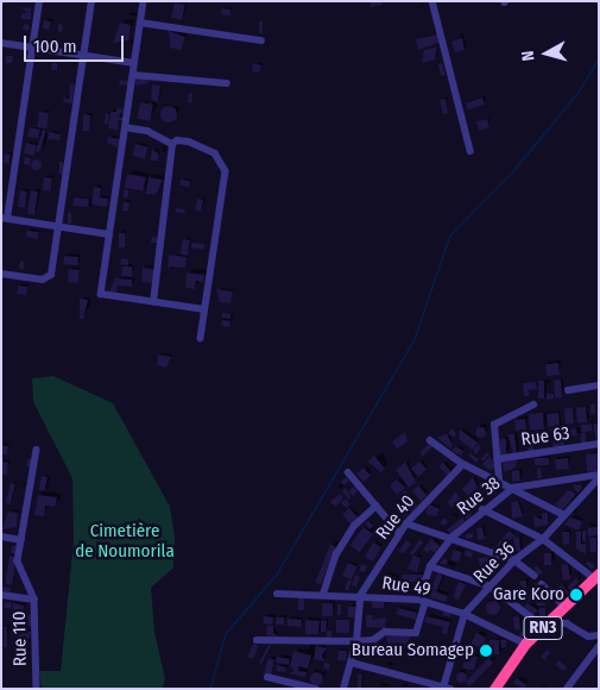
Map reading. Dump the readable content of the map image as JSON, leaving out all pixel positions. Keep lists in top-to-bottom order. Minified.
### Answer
{"streets":{"highway":["RN3"],"street":["Rue 63","Rue 38","Rue 40","Rue 36","Rue 49","Rue 110"]},"crossings":[["Rue 38","Rue 36"],["Rue 38","Rue 49"],["Rue 40","Rue 49"],["Rue 36","Rue 49"],["Rue 49","RN3"]],"parks":["Cimetière de Noumorila"],"places":["Gare Koro","Bureau Somagep"],"scale_bar":"100 m","north":"left"}
